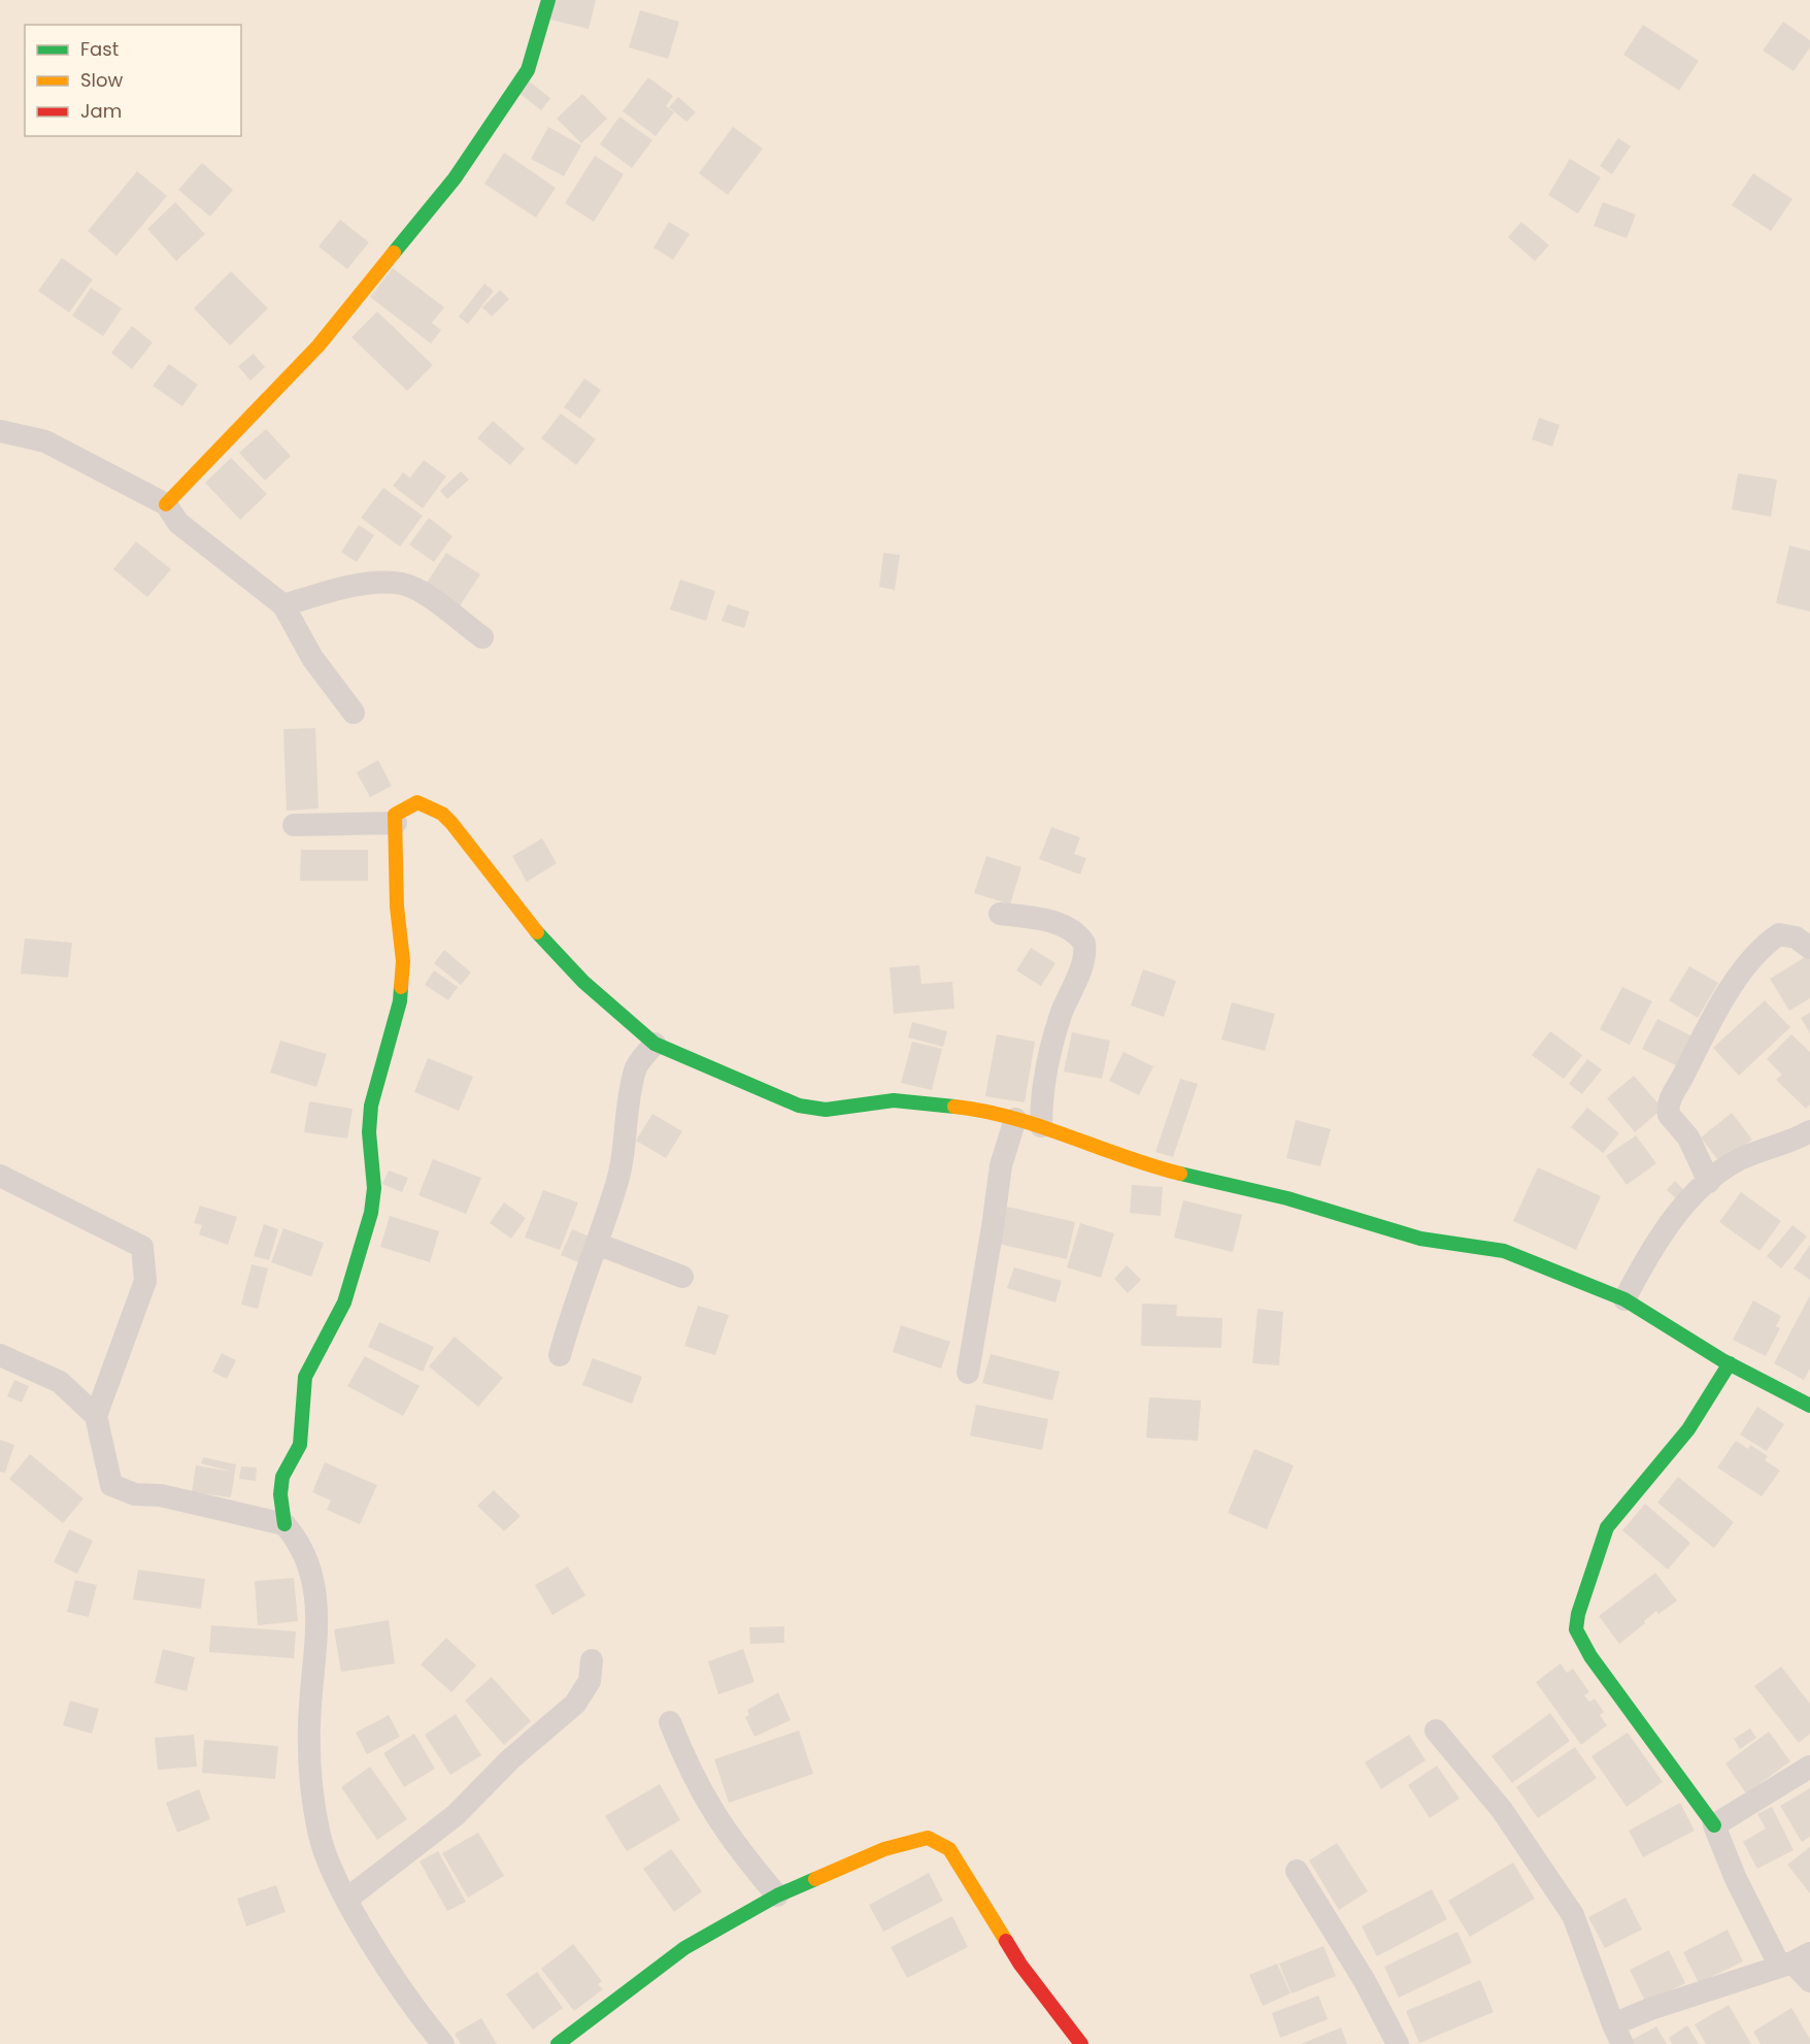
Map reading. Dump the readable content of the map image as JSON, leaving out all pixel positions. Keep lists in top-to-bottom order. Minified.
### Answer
{"legend":["Fast","Slow","Jam"]}
